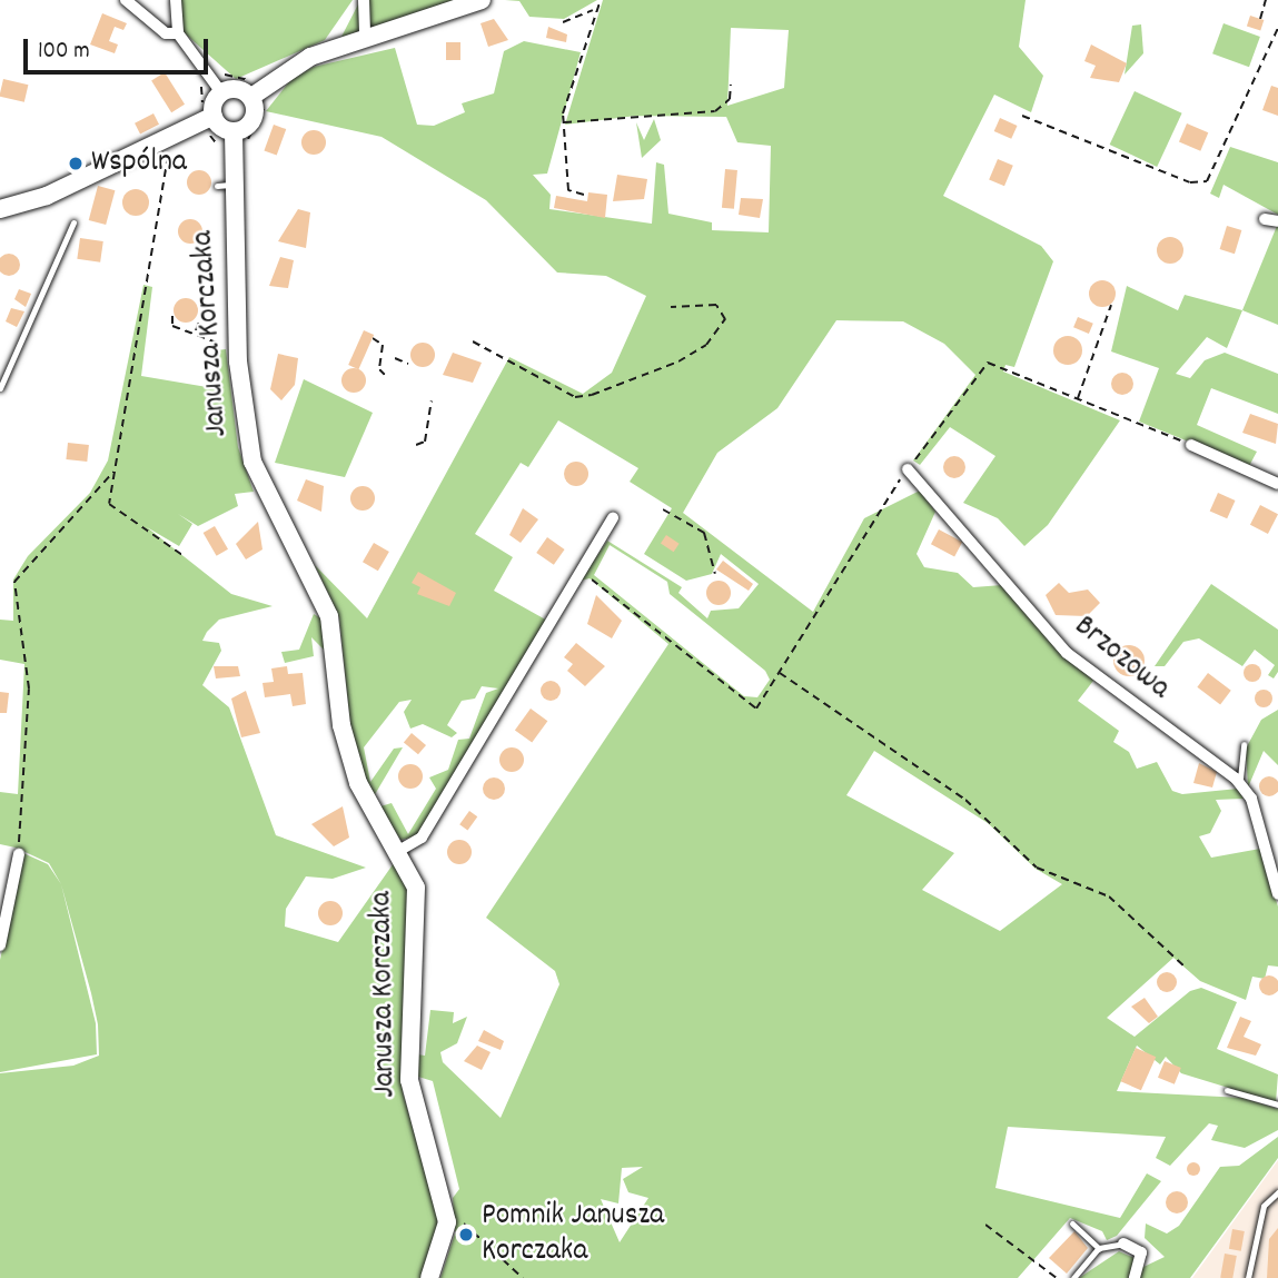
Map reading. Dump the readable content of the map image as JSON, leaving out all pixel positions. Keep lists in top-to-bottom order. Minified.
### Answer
{"streets":{"street":["Janusza Korczaka","Brzozowa"]},"places":["Wspólna","Pomnik Janusza Korczaka"],"scale_bar":"100 m"}
